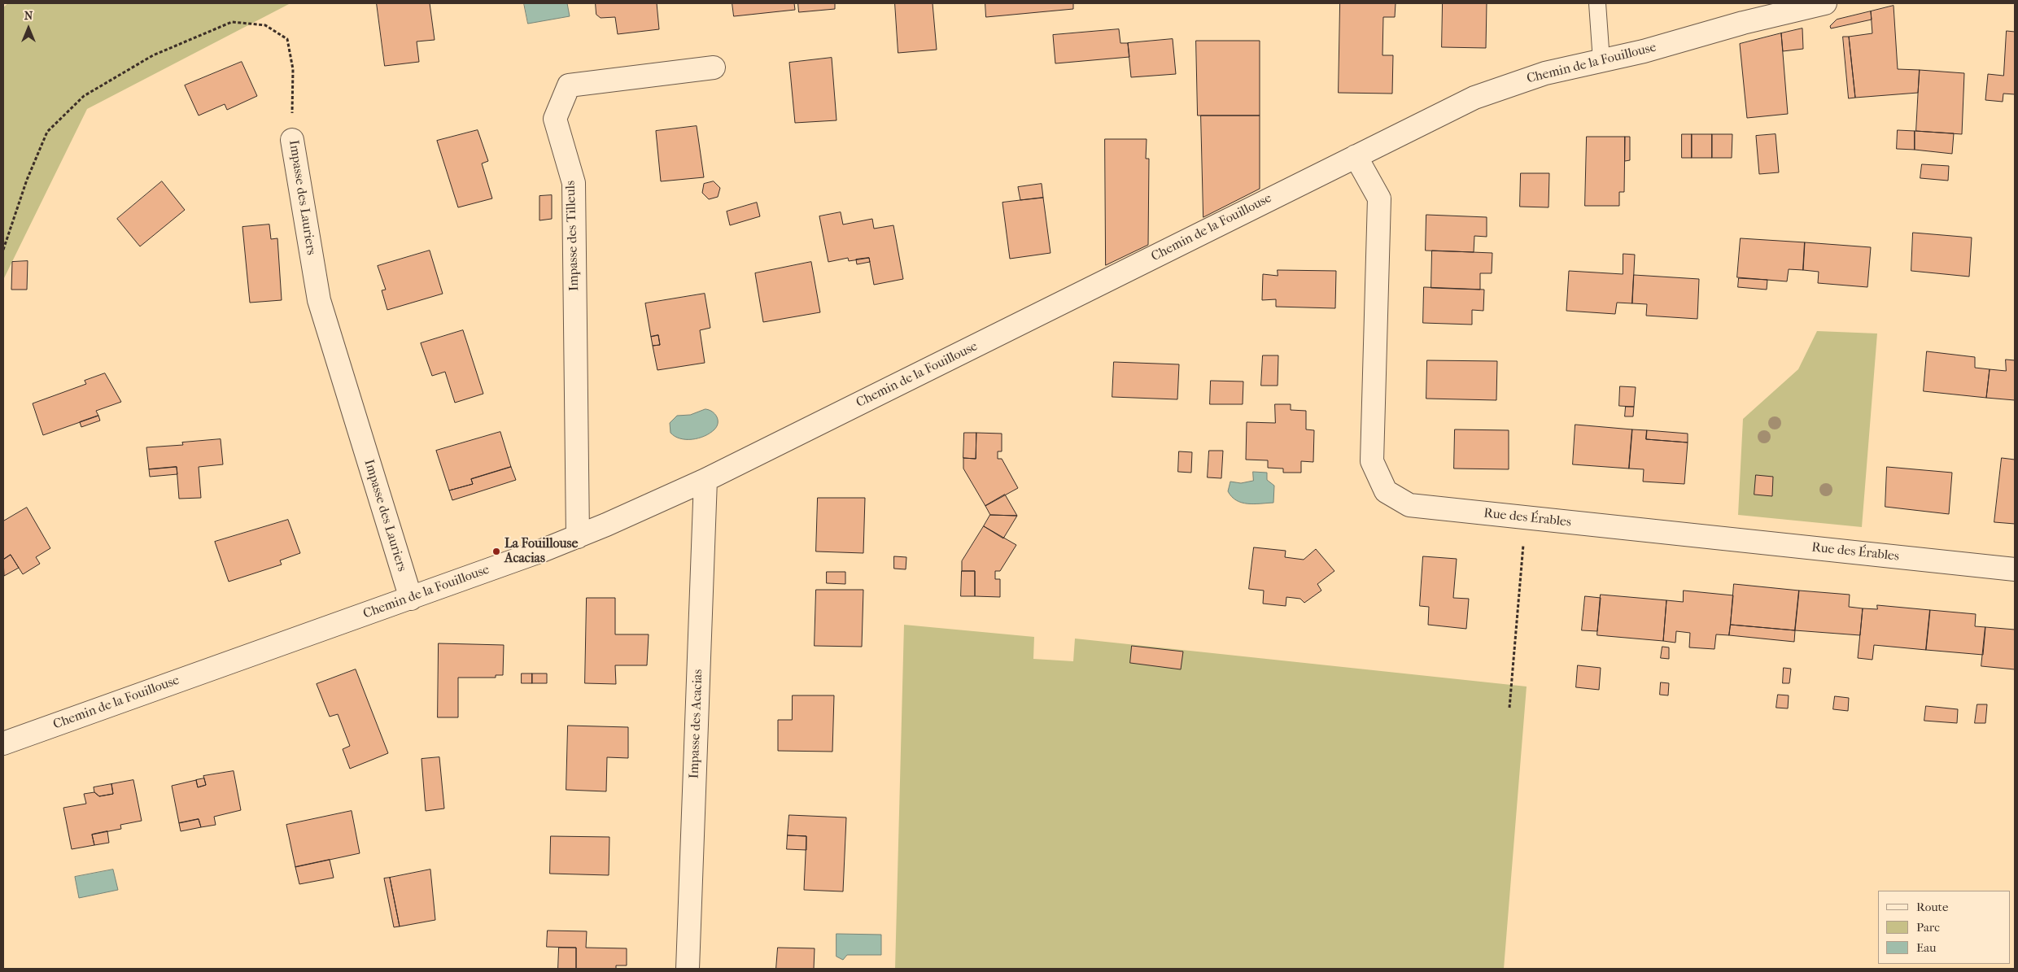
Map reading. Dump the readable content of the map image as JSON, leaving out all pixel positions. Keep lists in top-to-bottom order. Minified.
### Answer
{"streets":{"street":["Chemin de la Fouillouse","Impasse des Lauriers","Impasse des Tilleuls","Rue des Érables","Impasse des Acacias"]},"crossings":[["Chemin de la Fouillouse","Impasse des Lauriers"],["Chemin de la Fouillouse","Impasse des Tilleuls"],["Chemin de la Fouillouse","Rue des Érables"],["Chemin de la Fouillouse","Impasse des Acacias"]],"places":["La Fouillouse Acacias"],"legend":["Route","Parc","Eau"],"north":"top"}
